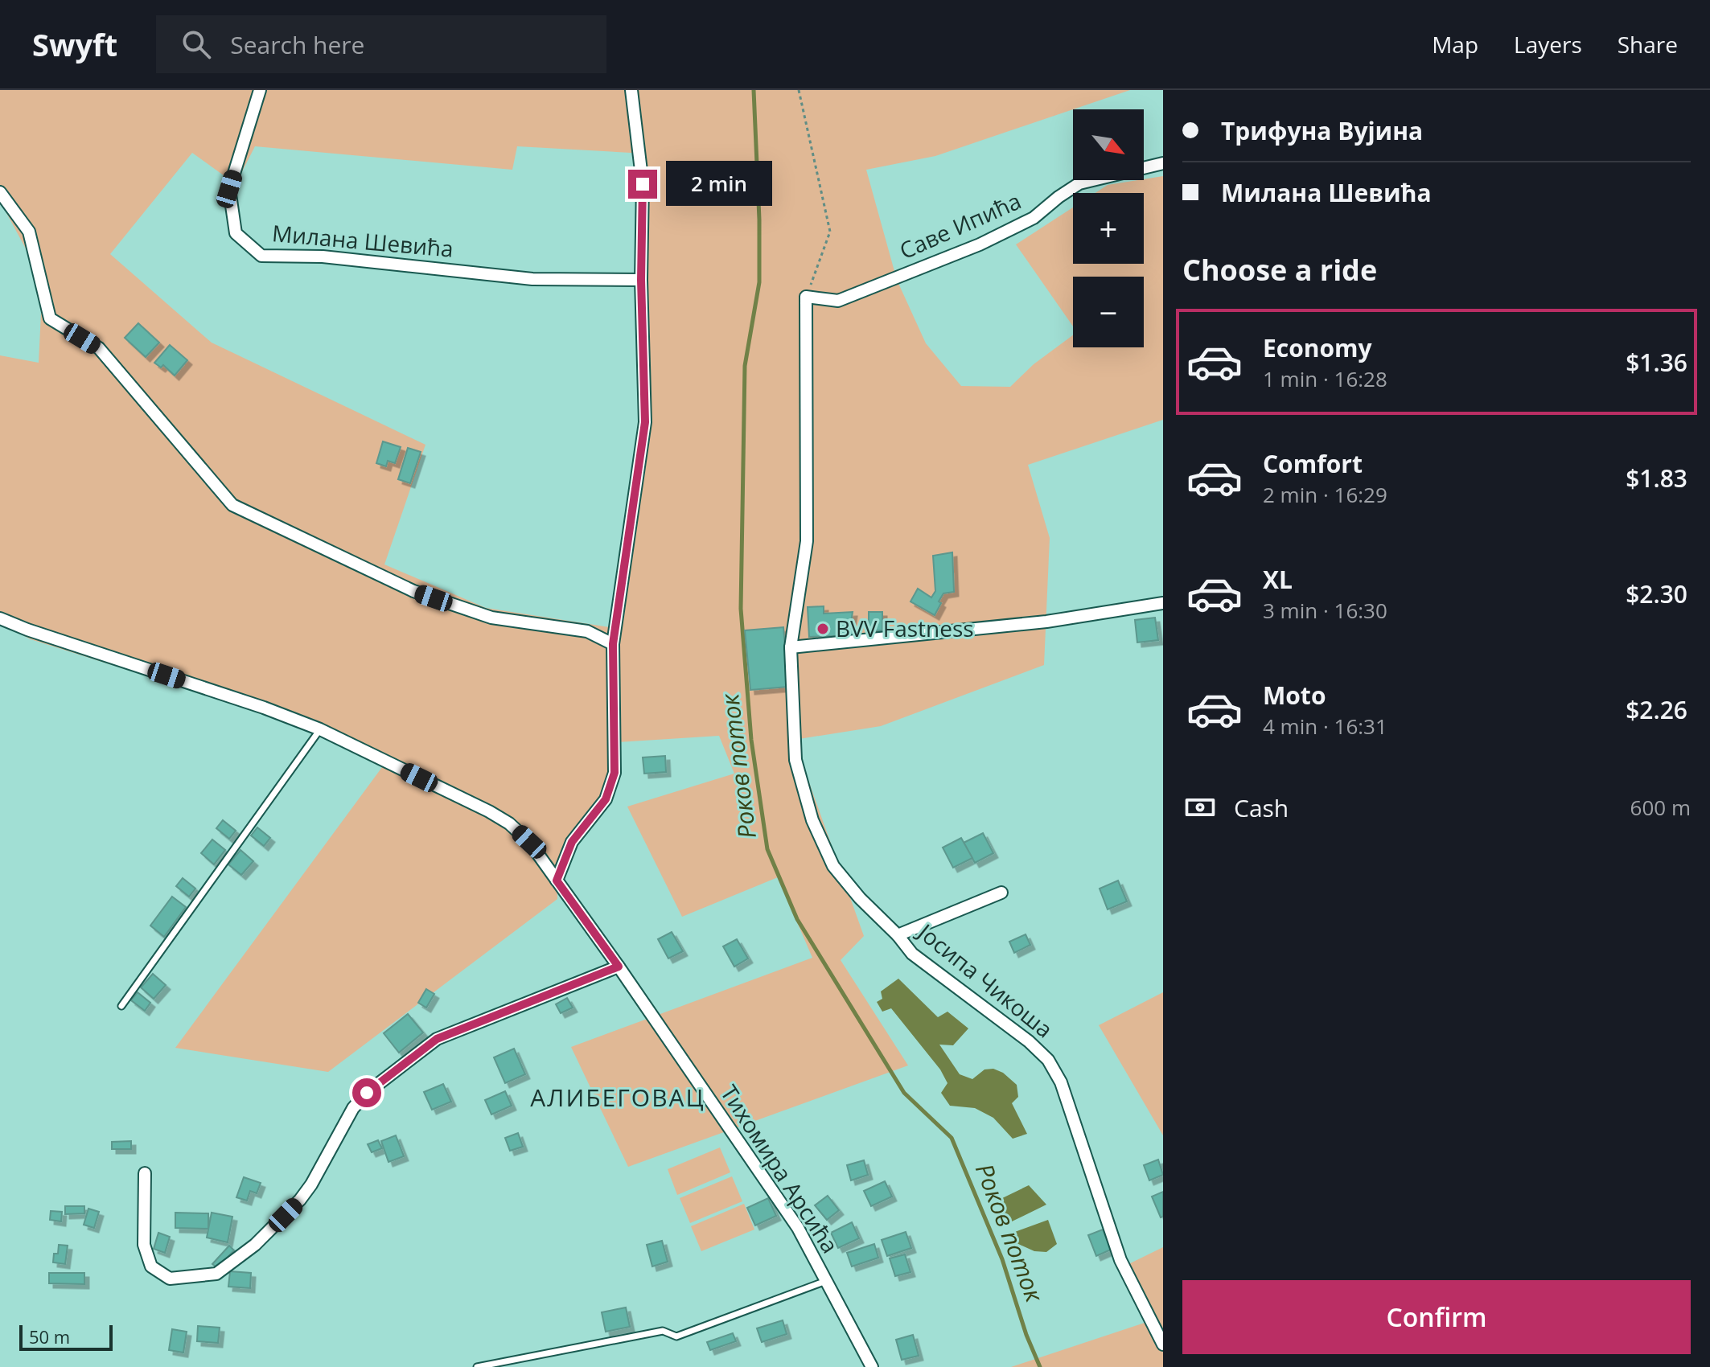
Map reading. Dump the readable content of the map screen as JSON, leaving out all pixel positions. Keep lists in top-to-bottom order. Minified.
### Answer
{"streets":{"street":["Саве Ипића","Милана Шевића","Јосипа Чикоша","Тихомира Арсића"]},"crossings":[["Саве Ипића","Јосипа Чикоша"]],"districts":["АЛИБЕГОВАЦ"],"water":["Роков поток"],"places":["BVV Fastness"],"scale_bar":"50 m","north":"bottom right","page":{"header":"Swyft","search":"Search here","nav":["Map","Layers","Share"],"banner":["Трифуна Вујина","Милана Шевића"],"map_buttons":["+","−"],"bubble":"2 min","heading":"Choose a ride","list":[{"name":"Economy","note":"1 min · 16:28","value":"$1.36"},{"name":"Comfort","note":"2 min · 16:29","value":"$1.83"},{"name":"XL","note":"3 min · 16:30","value":"$2.30"},{"name":"Moto","note":"4 min · 16:31","value":"$2.26"}],"pay":["Cash","600 m"],"buttons":"Confirm","scale":"50 m"}}
